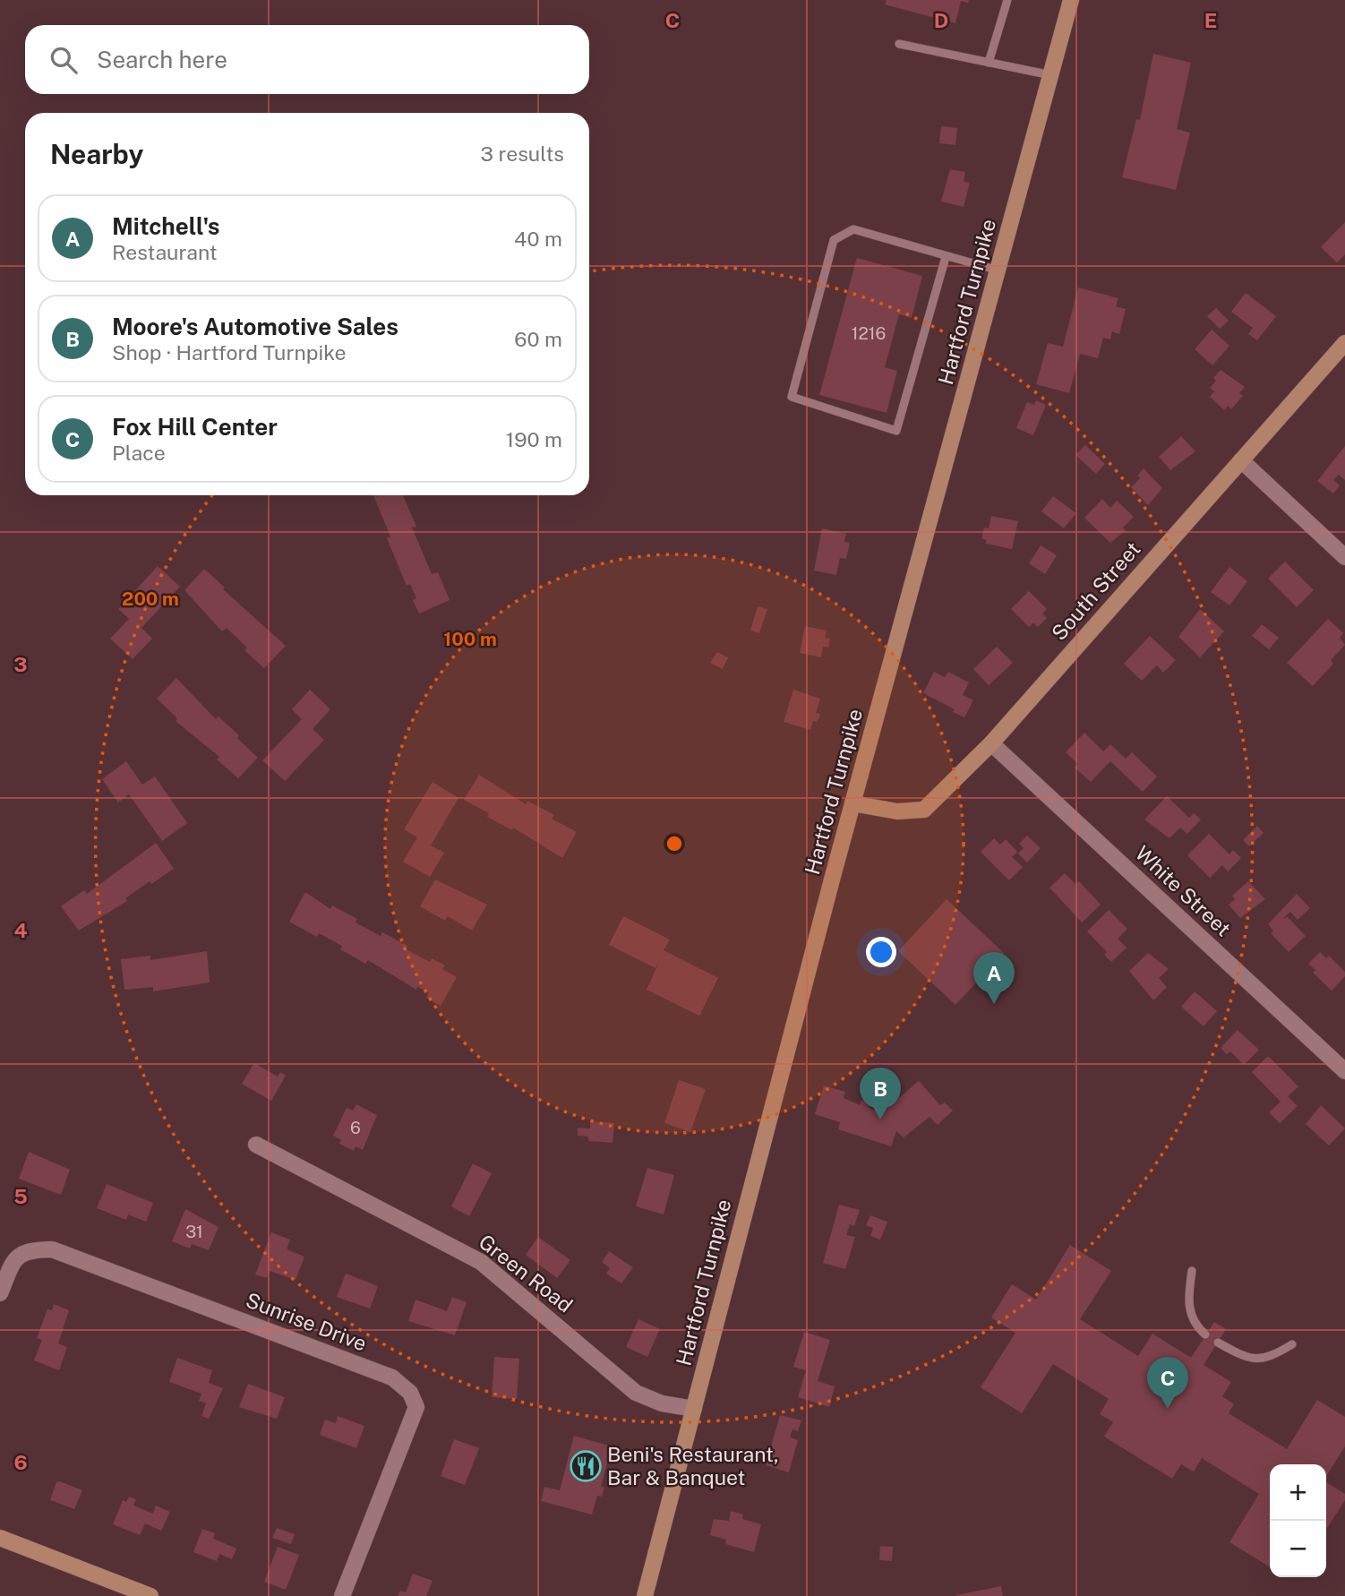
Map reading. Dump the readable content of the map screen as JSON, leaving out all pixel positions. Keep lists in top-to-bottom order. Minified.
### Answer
{"streets":{"main road":["Hartford Turnpike","South Street"],"street":["White Street","Green Road","Sunrise Drive"]},"crossings":[["Hartford Turnpike","South Street"],["Hartford Turnpike","Green Road"],["South Street","White Street"]],"places":{"restaurant":["Beni's Restaurant, Bar & Banquet"]},"house_numbers":["1216","6","31"],"page":{"search":"Search here","heading":["Nearby","3 results"],"list":[{"mark":"A","name":"Mitchell's","note":"Restaurant","value":"40 m"},{"mark":"B","name":"Moore's Automotive Sales","note":"Shop · Hartford Turnpike","value":"60 m"},{"mark":"C","name":"Fox Hill Center","note":"Place","value":"190 m"}],"pins":["A","B","C"],"map_buttons":["+","−"]},"grid":{"columns":["C","D","E"],"rows":["3","4","5","6"]},"rings":["200 m","100 m"]}
